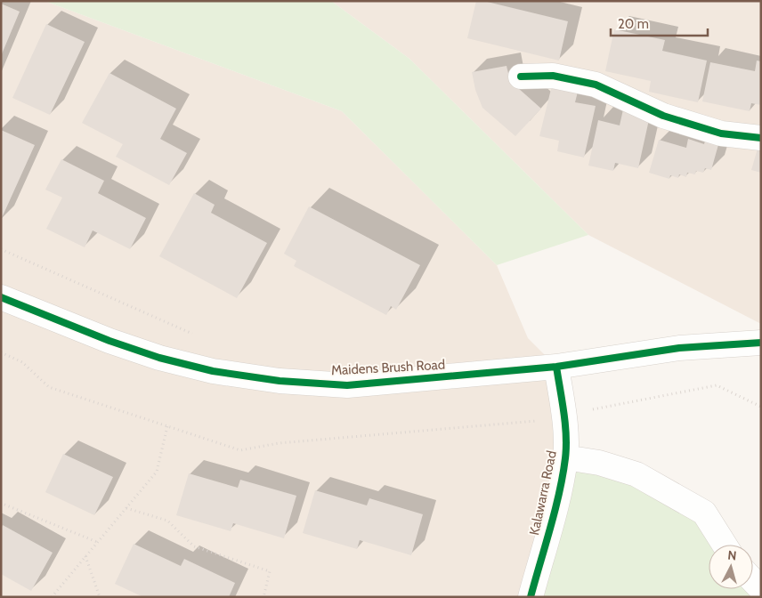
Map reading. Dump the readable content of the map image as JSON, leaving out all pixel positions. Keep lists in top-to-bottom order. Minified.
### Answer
{"streets":{"street":["Maidens Brush Road","Kalawarra Road"]},"crossings":[["Maidens Brush Road","Kalawarra Road"]],"scale_bar":"20 m","north":"top"}
